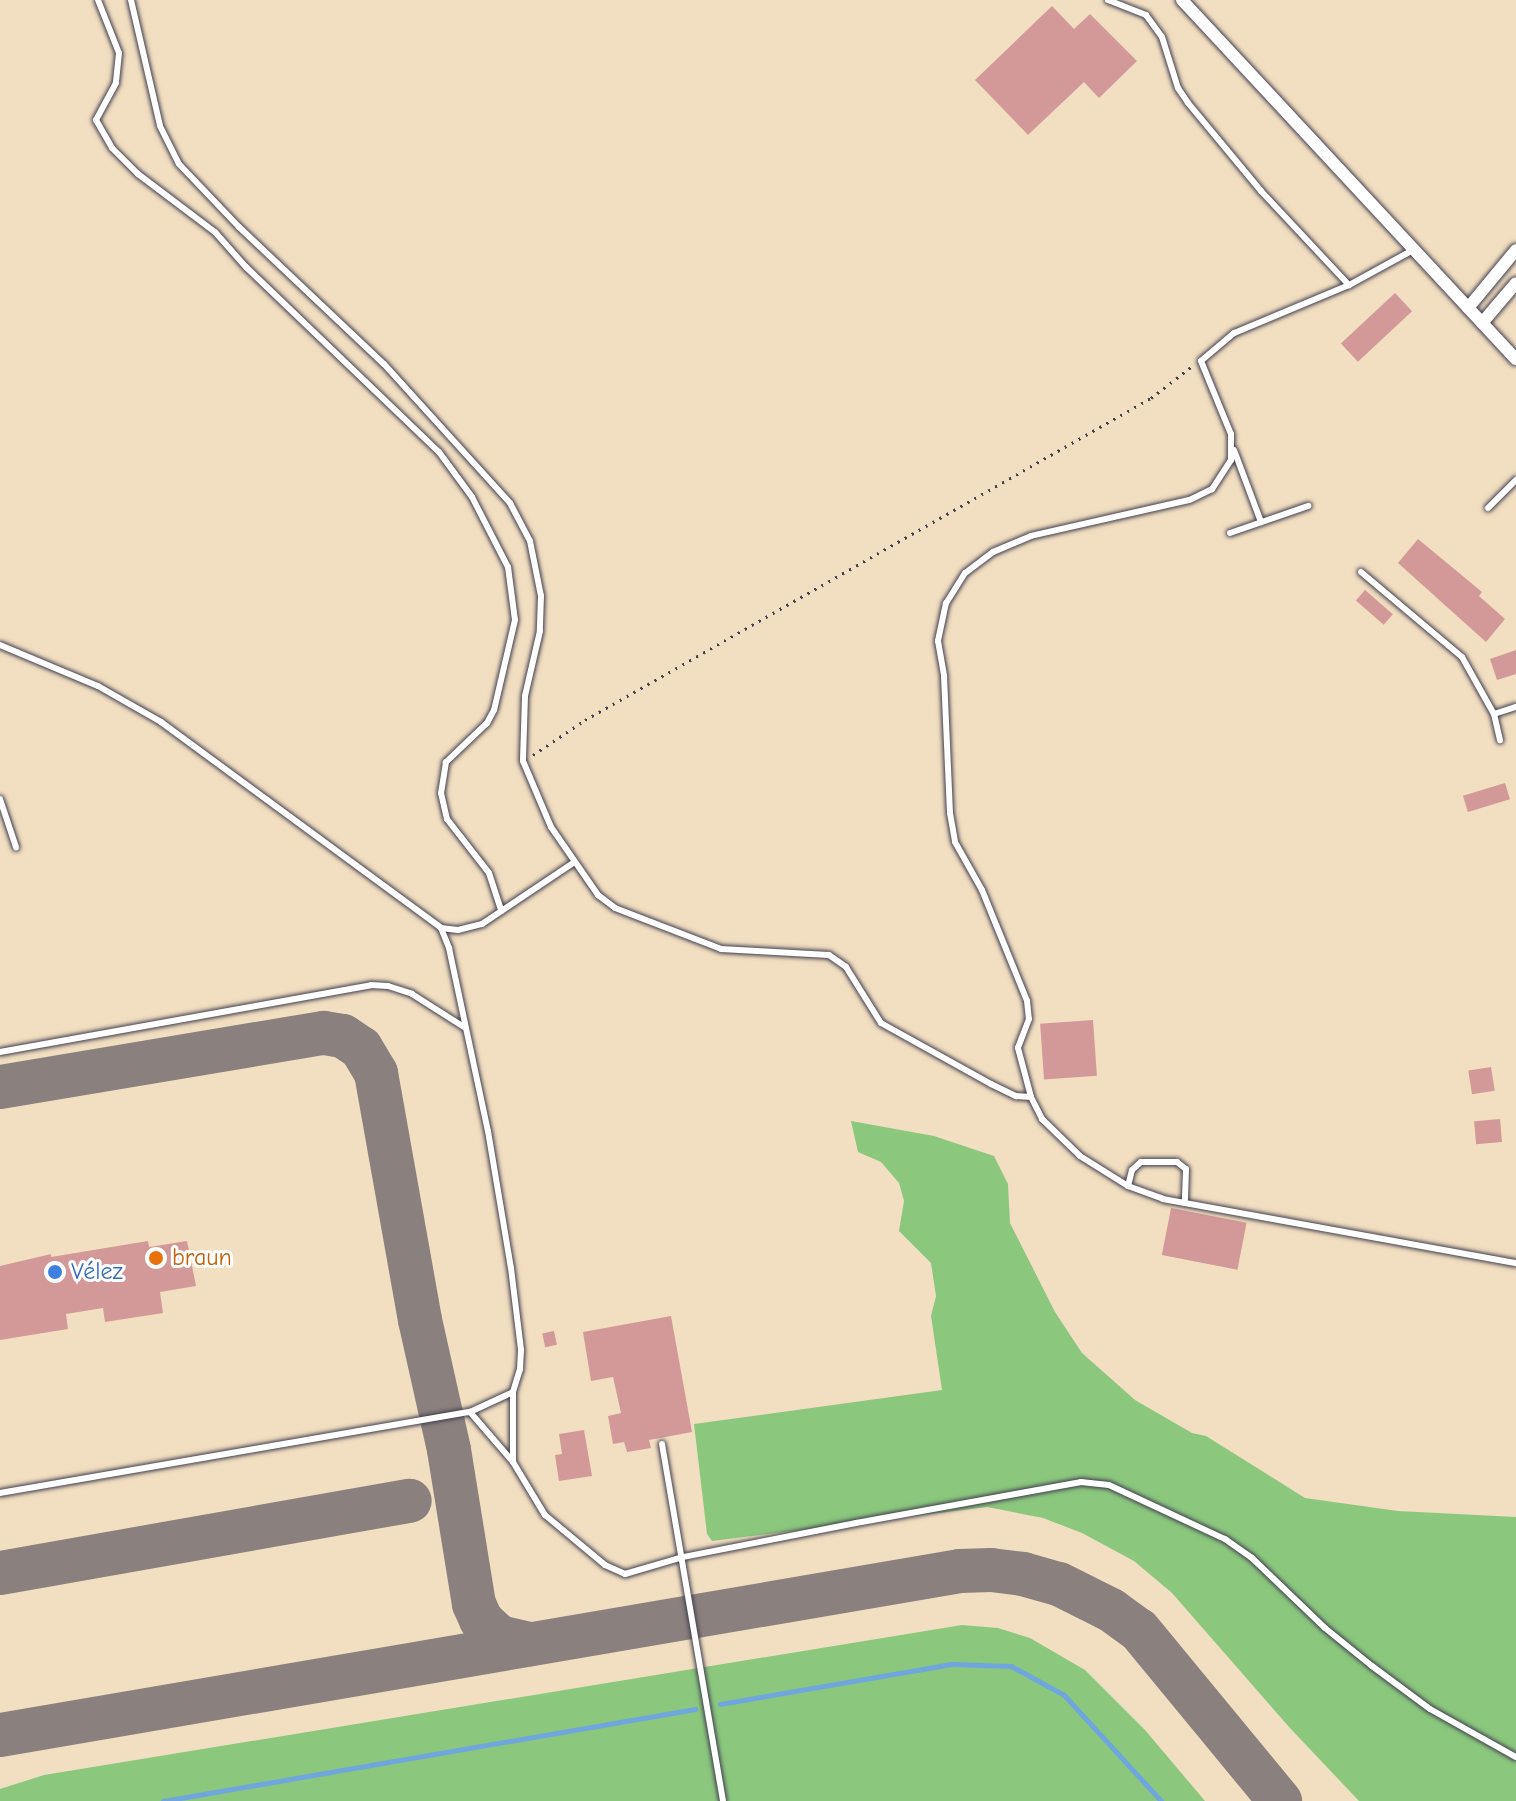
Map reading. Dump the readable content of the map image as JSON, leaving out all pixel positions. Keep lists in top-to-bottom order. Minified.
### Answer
{"places":["braun","Vélez"]}
